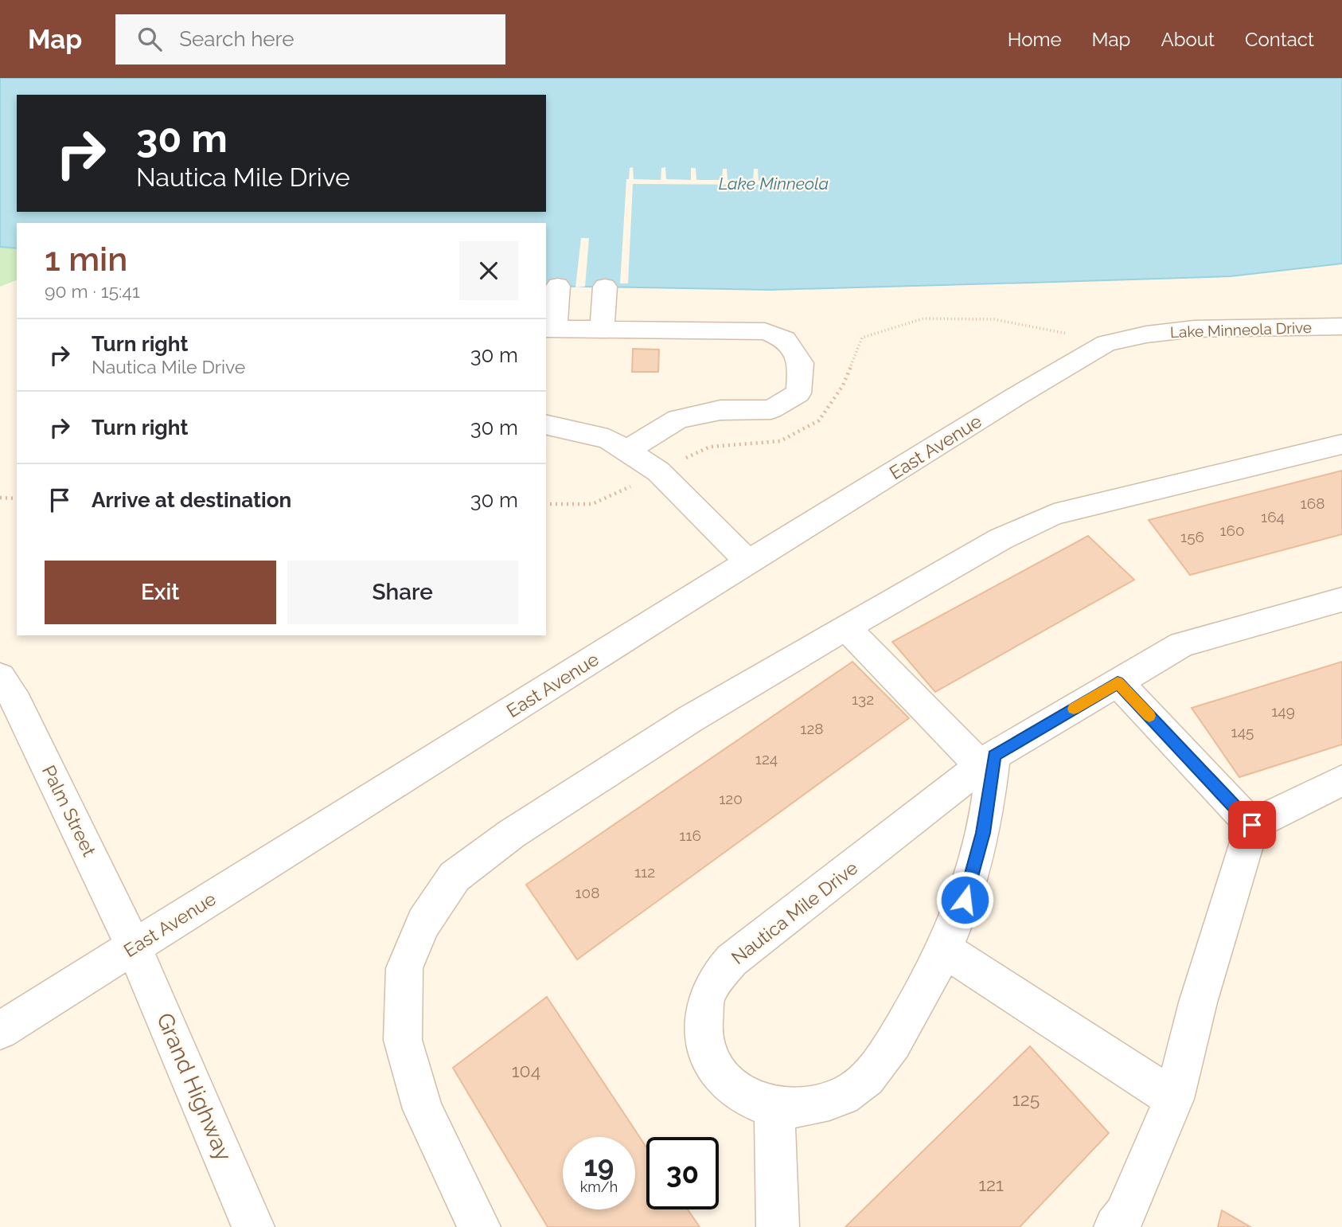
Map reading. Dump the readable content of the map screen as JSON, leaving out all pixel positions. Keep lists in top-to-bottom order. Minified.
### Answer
{"streets":{"street":["Lake Minneola Drive","East Avenue","Palm Street","Nautica Mile Drive","Grand Highway"]},"crossings":[["Lake Minneola Drive","East Avenue"],["East Avenue","Palm Street"],["East Avenue","Grand Highway"],["Palm Street","Grand Highway"]],"water":["Lake Minneola"],"house_numbers":["168","164","160","156","132","149","128","145","124","120","116","112","108","104","125","121"],"page":{"header":"Map","search":"Search here","nav":["Home","Map","About","Contact"],"turn":["30 m","Nautica Mile Drive"],"heading":["1 min","90 m · 15:41"],"list":[{"name":"Turn right","note":"Nautica Mile Drive","value":"30 m"},{"name":"Turn right","value":"30 m"},{"name":"Arrive at destination","value":"30 m"}],"buttons":["Exit","Share"],"speed":"19 km/h","limit":"30"}}
